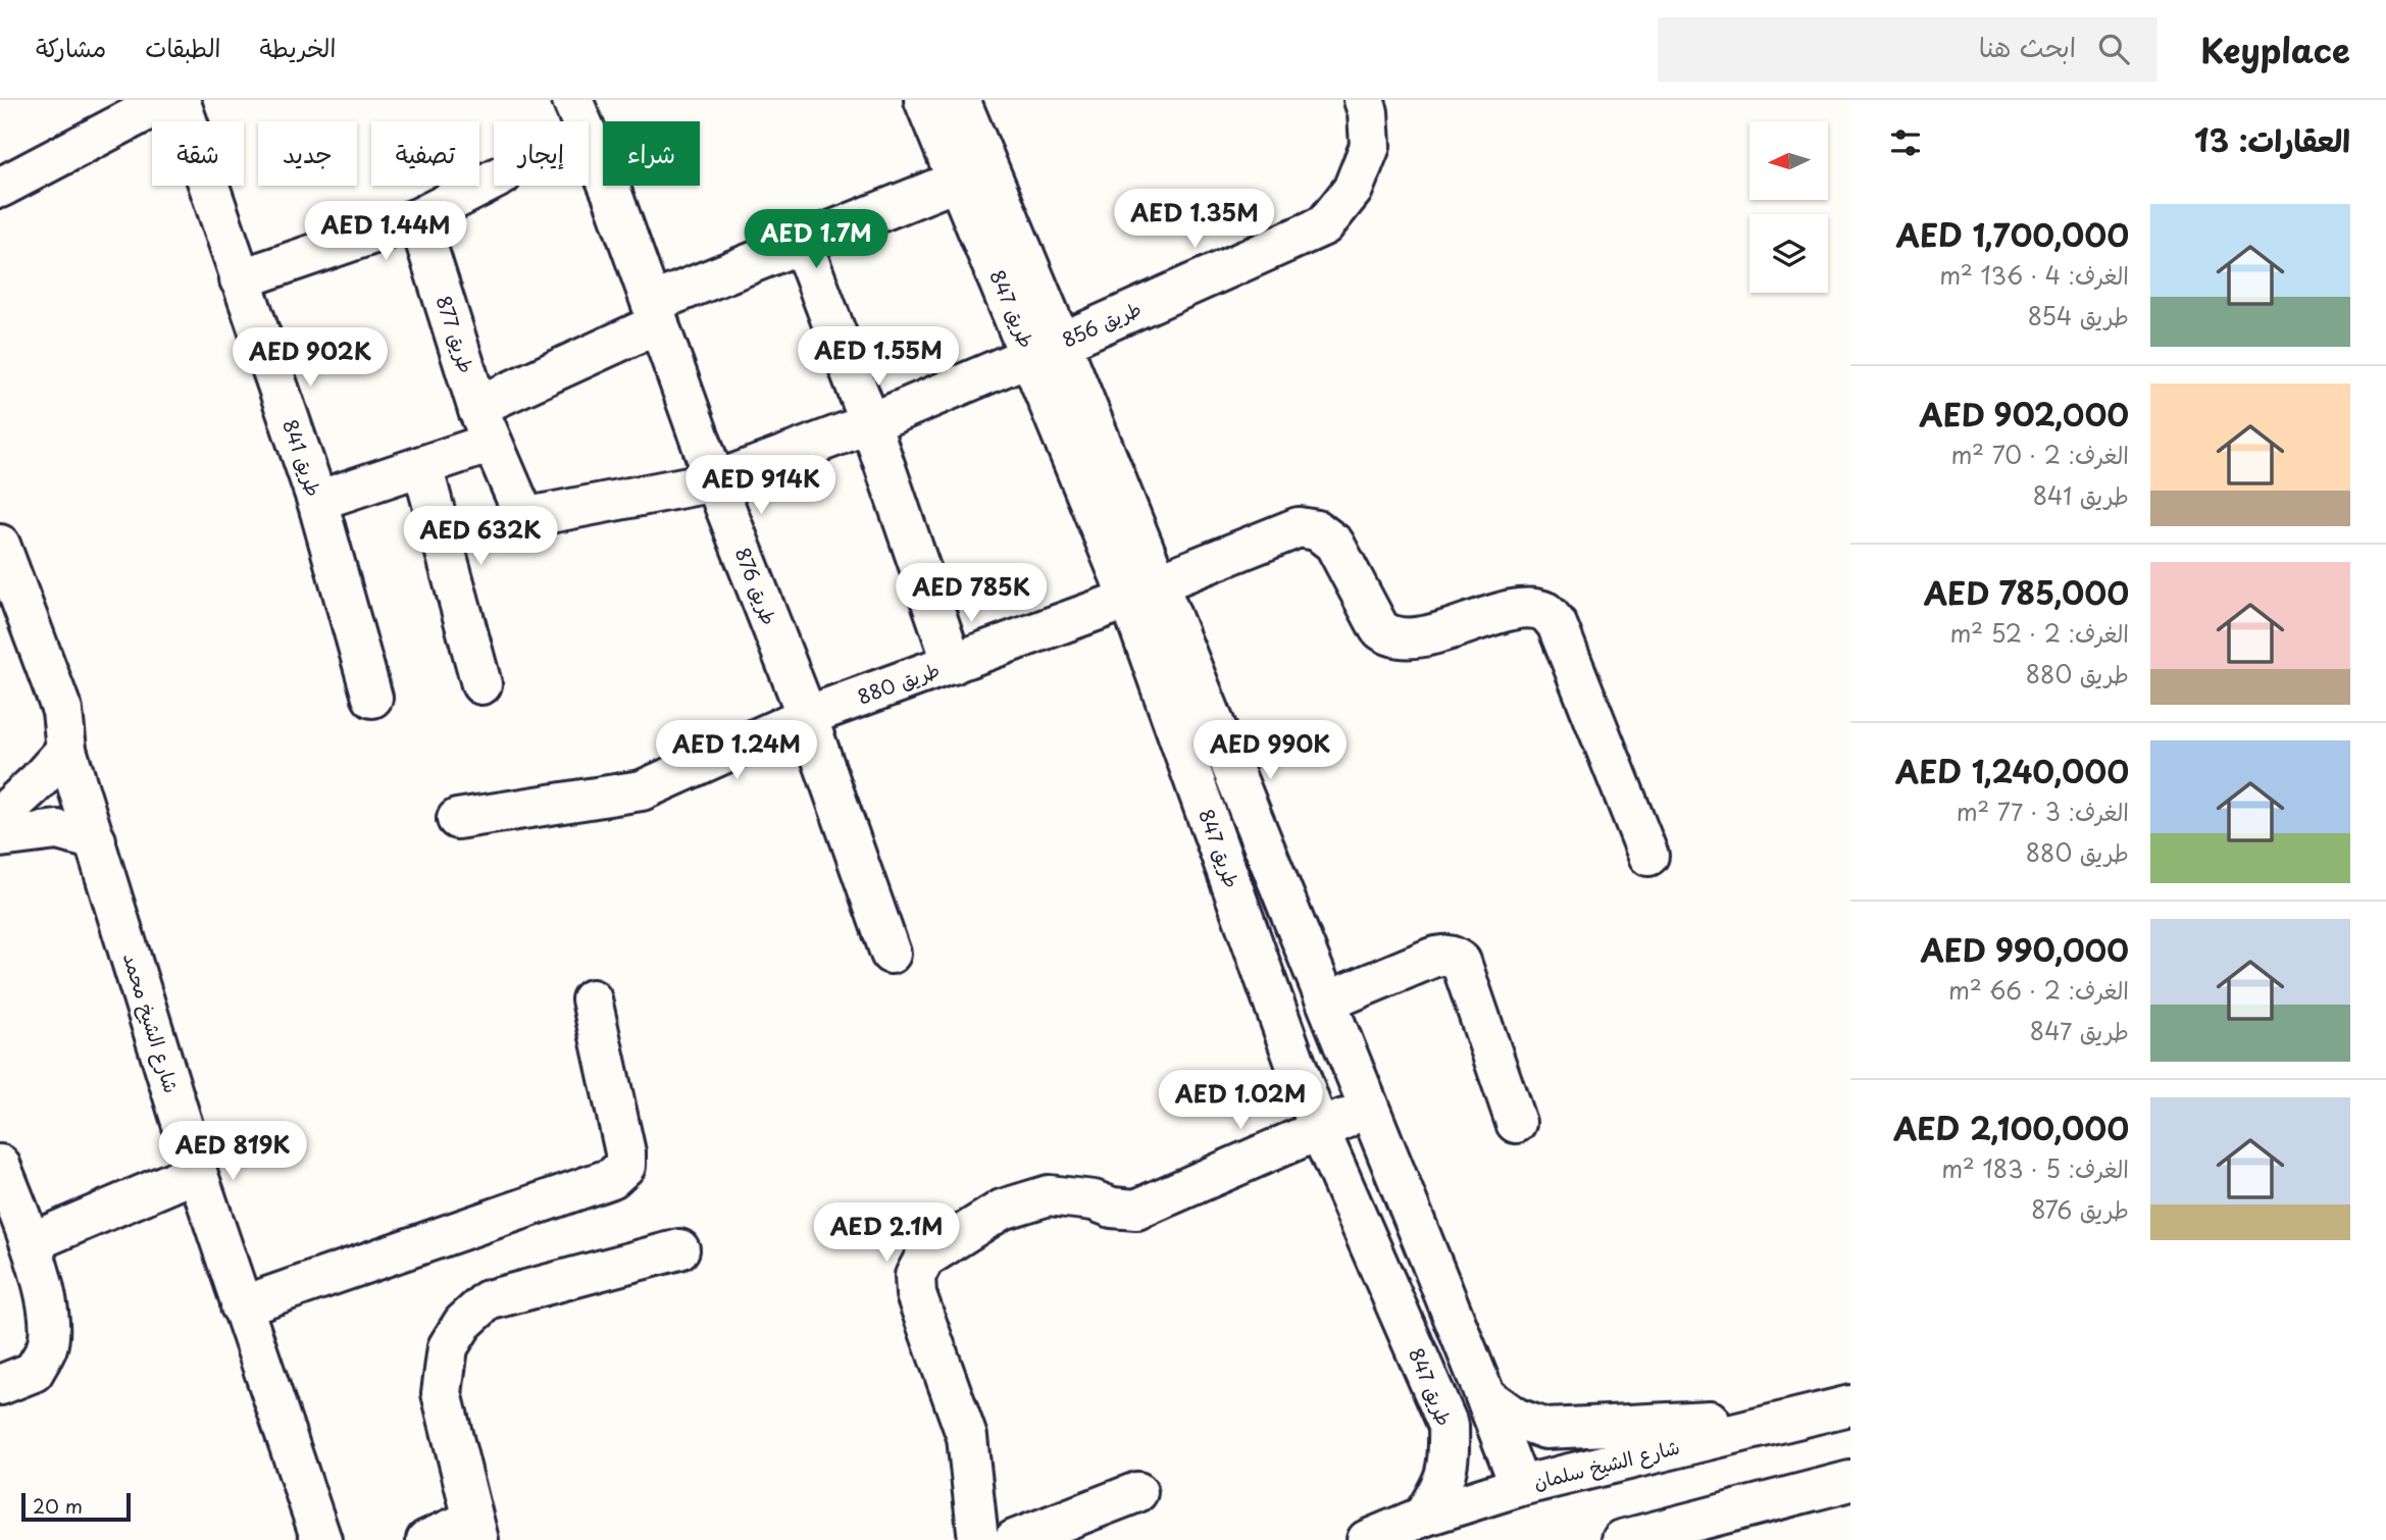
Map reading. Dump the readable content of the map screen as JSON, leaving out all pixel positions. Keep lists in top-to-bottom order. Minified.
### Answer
{"streets":{"street":["طريق 847","طريق 856","طريق 877","طريق 841","طريق 876","طريق 880","شارع الشيخ محمد","شارع الشيخ سلمان"]},"crossings":[["طريق 847","طريق 856"],["طريق 847","طريق 880"],["طريق 847","شارع الشيخ سلمان"],["طريق 856","طريق 877"],["طريق 856","طريق 876"],["طريق 877","طريق 876"],["طريق 876","طريق 880"]],"scale_bar":"20 m","north":"left","page":{"header":"Keyplace","search":"ابحث هنا","nav":["الخريطة","الطبقات","مشاركة"],"heading":"العقارات: 13","chip":["شراء","إيجار","تصفية","جديد","شقة"],"list":[{"name":"AED 1,700,000","note":"الغرف: 4 · 136 m² · طريق 854"},{"name":"AED 902,000","note":"الغرف: 2 · 70 m² · طريق 841"},{"name":"AED 785,000","note":"الغرف: 2 · 52 m² · طريق 880"},{"name":"AED 1,240,000","note":"الغرف: 3 · 77 m² · طريق 880"},{"name":"AED 990,000","note":"الغرف: 2 · 66 m² · طريق 847"},{"name":"AED 2,100,000","note":"الغرف: 5 · 183 m² · طريق 876"}],"price":["AED 1.35M","AED 1.44M","AED 1.7M","AED 1.55M","AED 902K","AED 914K","AED 632K","AED 785K","AED 1.24M","AED 990K","AED 1.02M","AED 819K","AED 2.1M"],"scale":"20 m"}}
